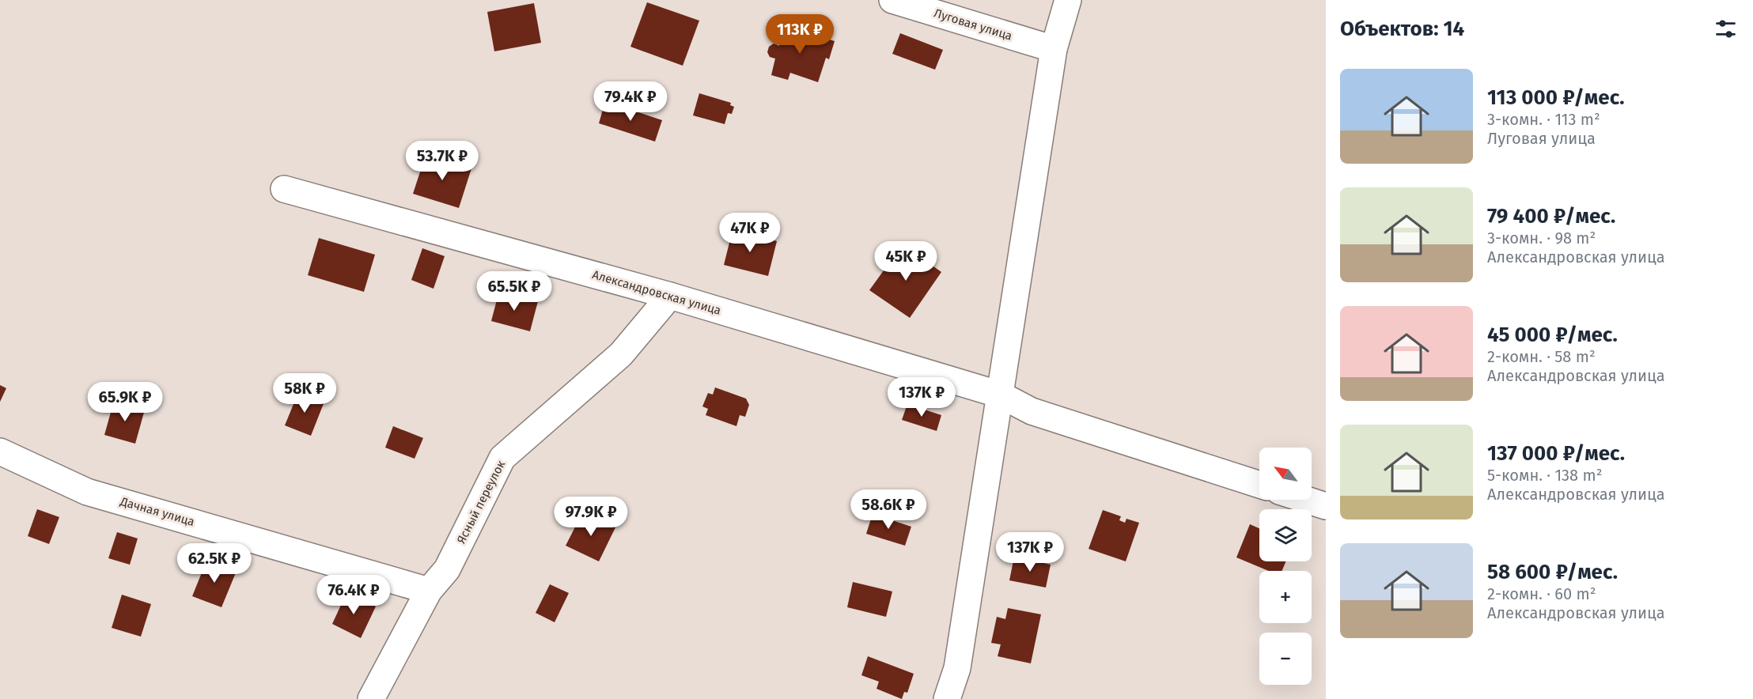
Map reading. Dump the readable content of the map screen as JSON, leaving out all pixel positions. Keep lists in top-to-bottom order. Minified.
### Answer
{"streets":{"street":["Луговая улица","Александровская улица","Ясный переулок","Дачная улица"]},"crossings":[["Александровская улица","Ясный переулок"],["Ясный переулок","Дачная улица"]],"north":"top left","page":{"heading":"Объектов: 14","price":["113K ₽","79.4K ₽","53.7K ₽","47K ₽","45K ₽","65.5K ₽","58K ₽","137K ₽","65.9K ₽","58.6K ₽","97.9K ₽","137K ₽","62.5K ₽","76.4K ₽"],"list":[{"name":"113 000 ₽/мес.","note":"3-комн. · 113 m² · Луговая улица"},{"name":"79 400 ₽/мес.","note":"3-комн. · 98 m² · Александровская улица"},{"name":"45 000 ₽/мес.","note":"2-комн. · 58 m² · Александровская улица"},{"name":"137 000 ₽/мес.","note":"5-комн. · 138 m² · Александровская улица"},{"name":"58 600 ₽/мес.","note":"2-комн. · 60 m² · Александровская улица"}],"map_buttons":["+","−"]}}
